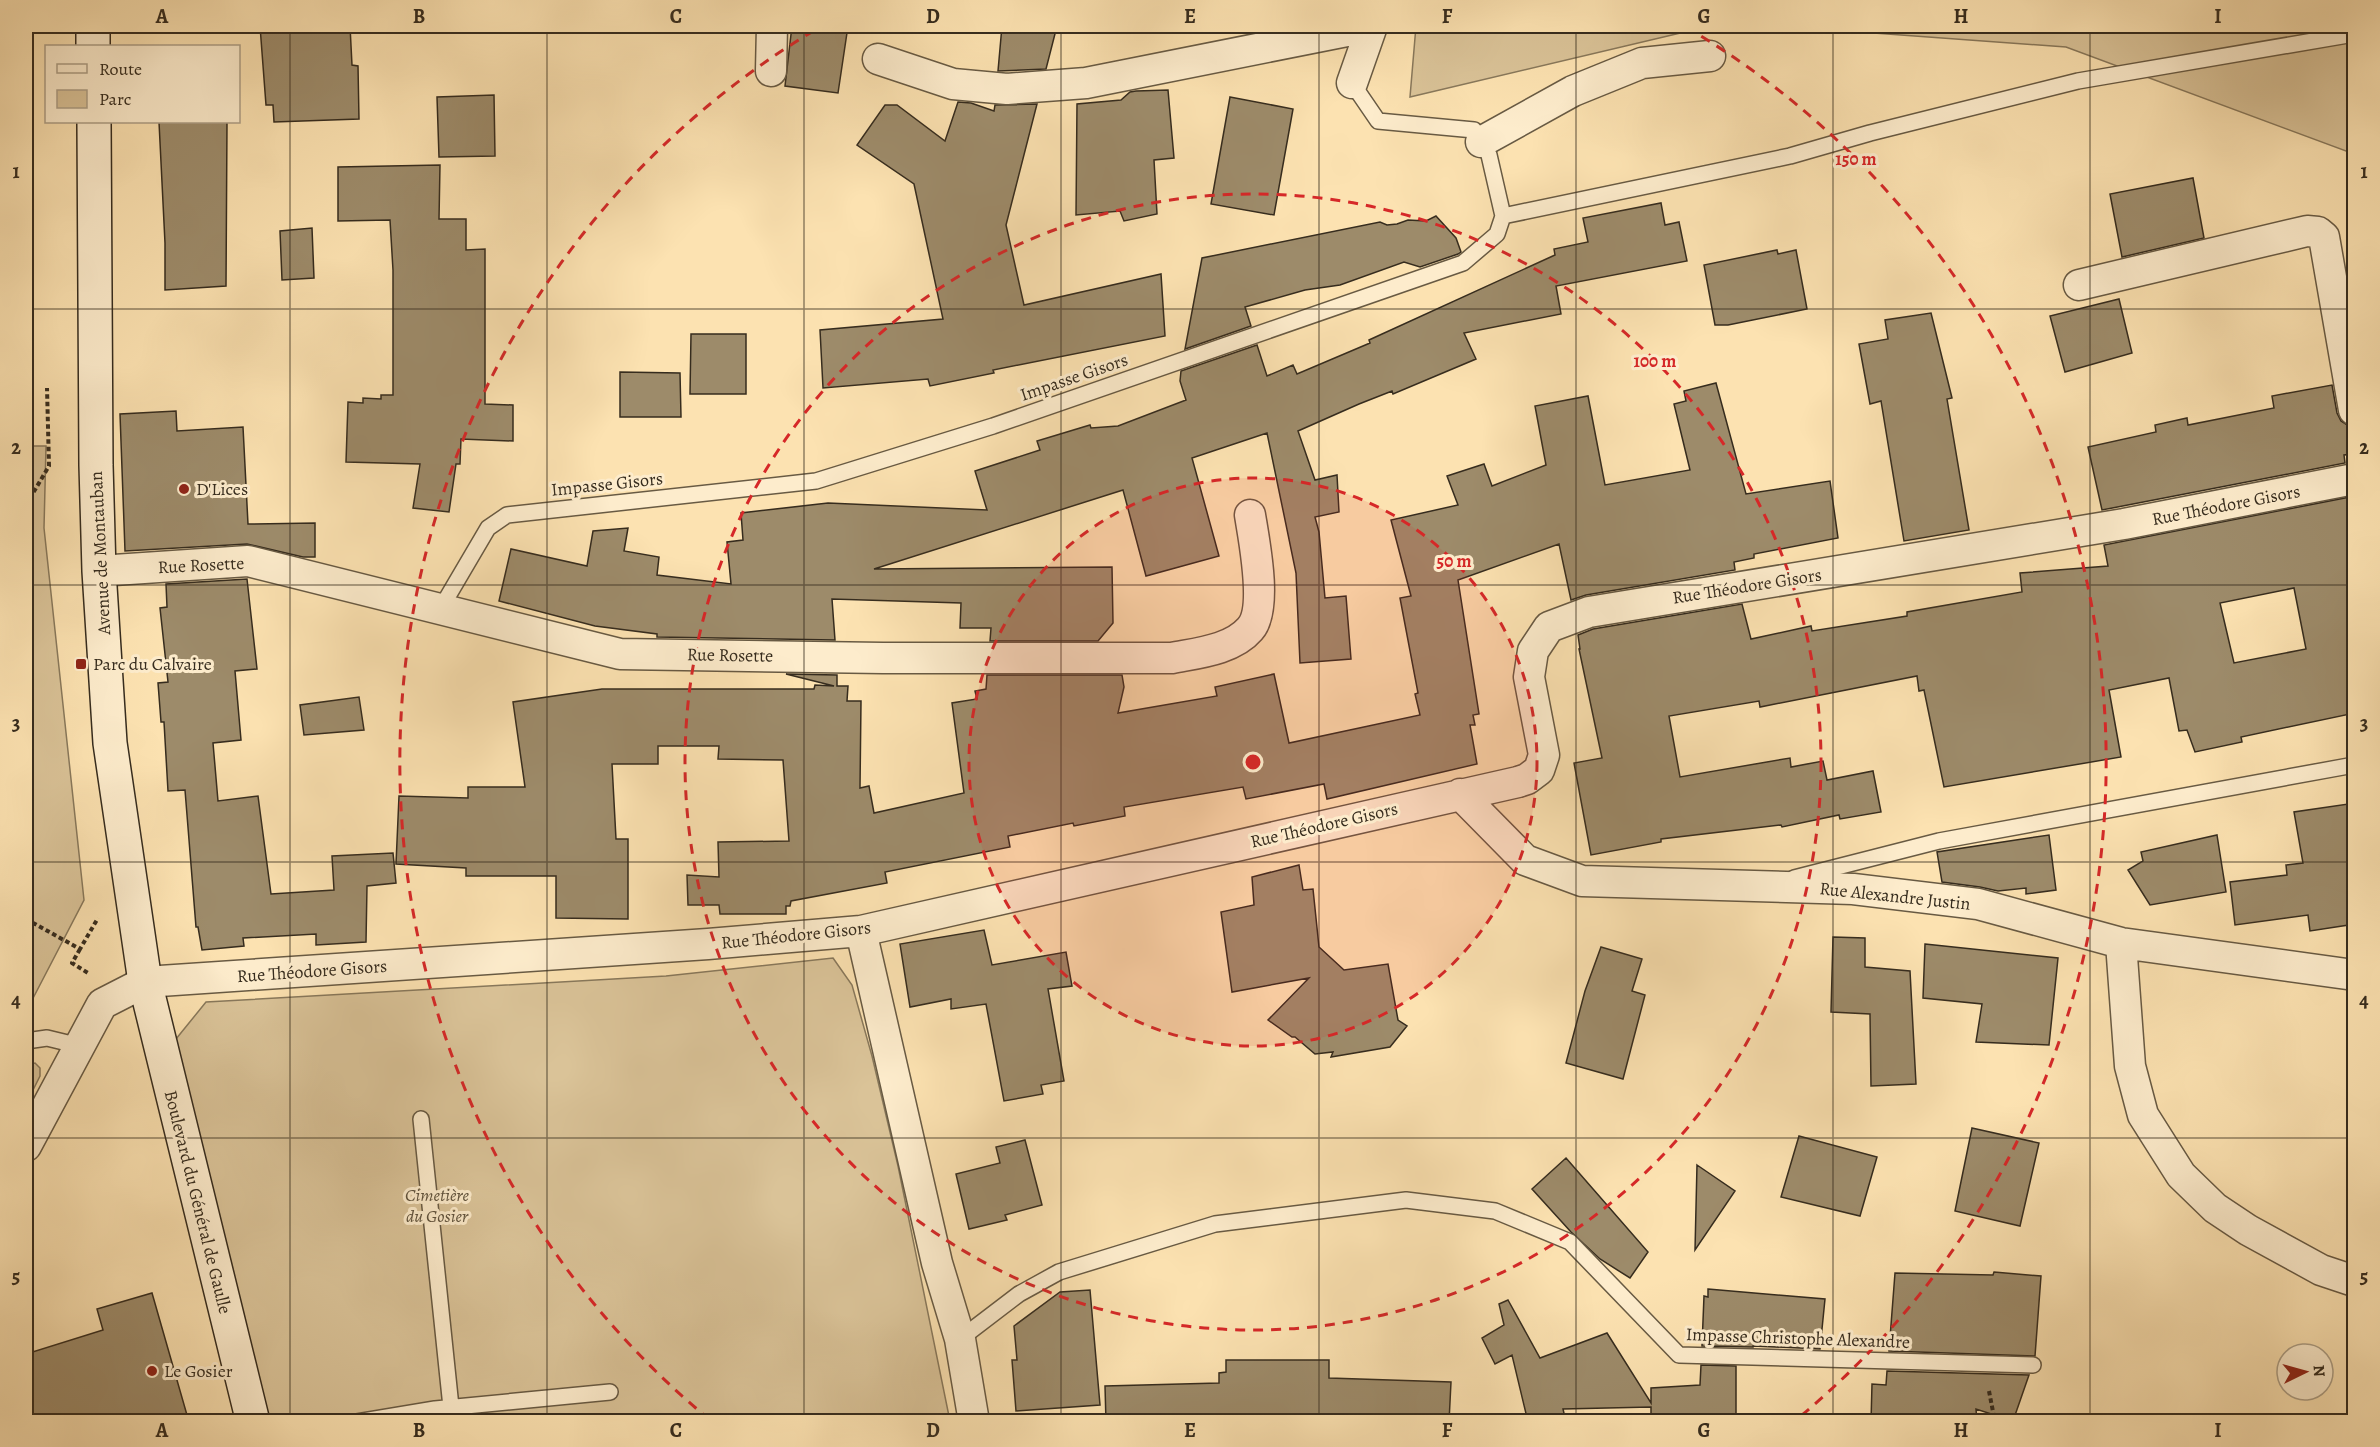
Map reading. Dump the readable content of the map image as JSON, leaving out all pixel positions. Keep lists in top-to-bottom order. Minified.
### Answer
{"streets":{"main road":["Avenue de Montauban","Boulevard du Général de Gaulle"],"street":["Rue Théodore Gisors","Rue Rosette","Rue Alexandre Justin"],"lane":["Impasse Gisors","Impasse Christophe Alexandre"]},"crossings":[["Impasse Gisors","Rue Rosette"],["Rue Théodore Gisors","Avenue de Montauban"],["Rue Théodore Gisors","Rue Alexandre Justin"],["Rue Théodore Gisors","Boulevard du Général de Gaulle"],["Avenue de Montauban","Rue Rosette"],["Avenue de Montauban","Boulevard du Général de Gaulle"]],"parks":["Cimetière du Gosier"],"places":{"other":["D'Lices","Le Gosier"],"transit":["Parc du Calvaire"]},"legend":["Route","Parc"],"north":"right","grid":{"columns":["A","B","C","D","E","F","G","H","I"],"rows":["1","2","3","4","5"]},"rings":["150 m","100 m","50 m"]}
